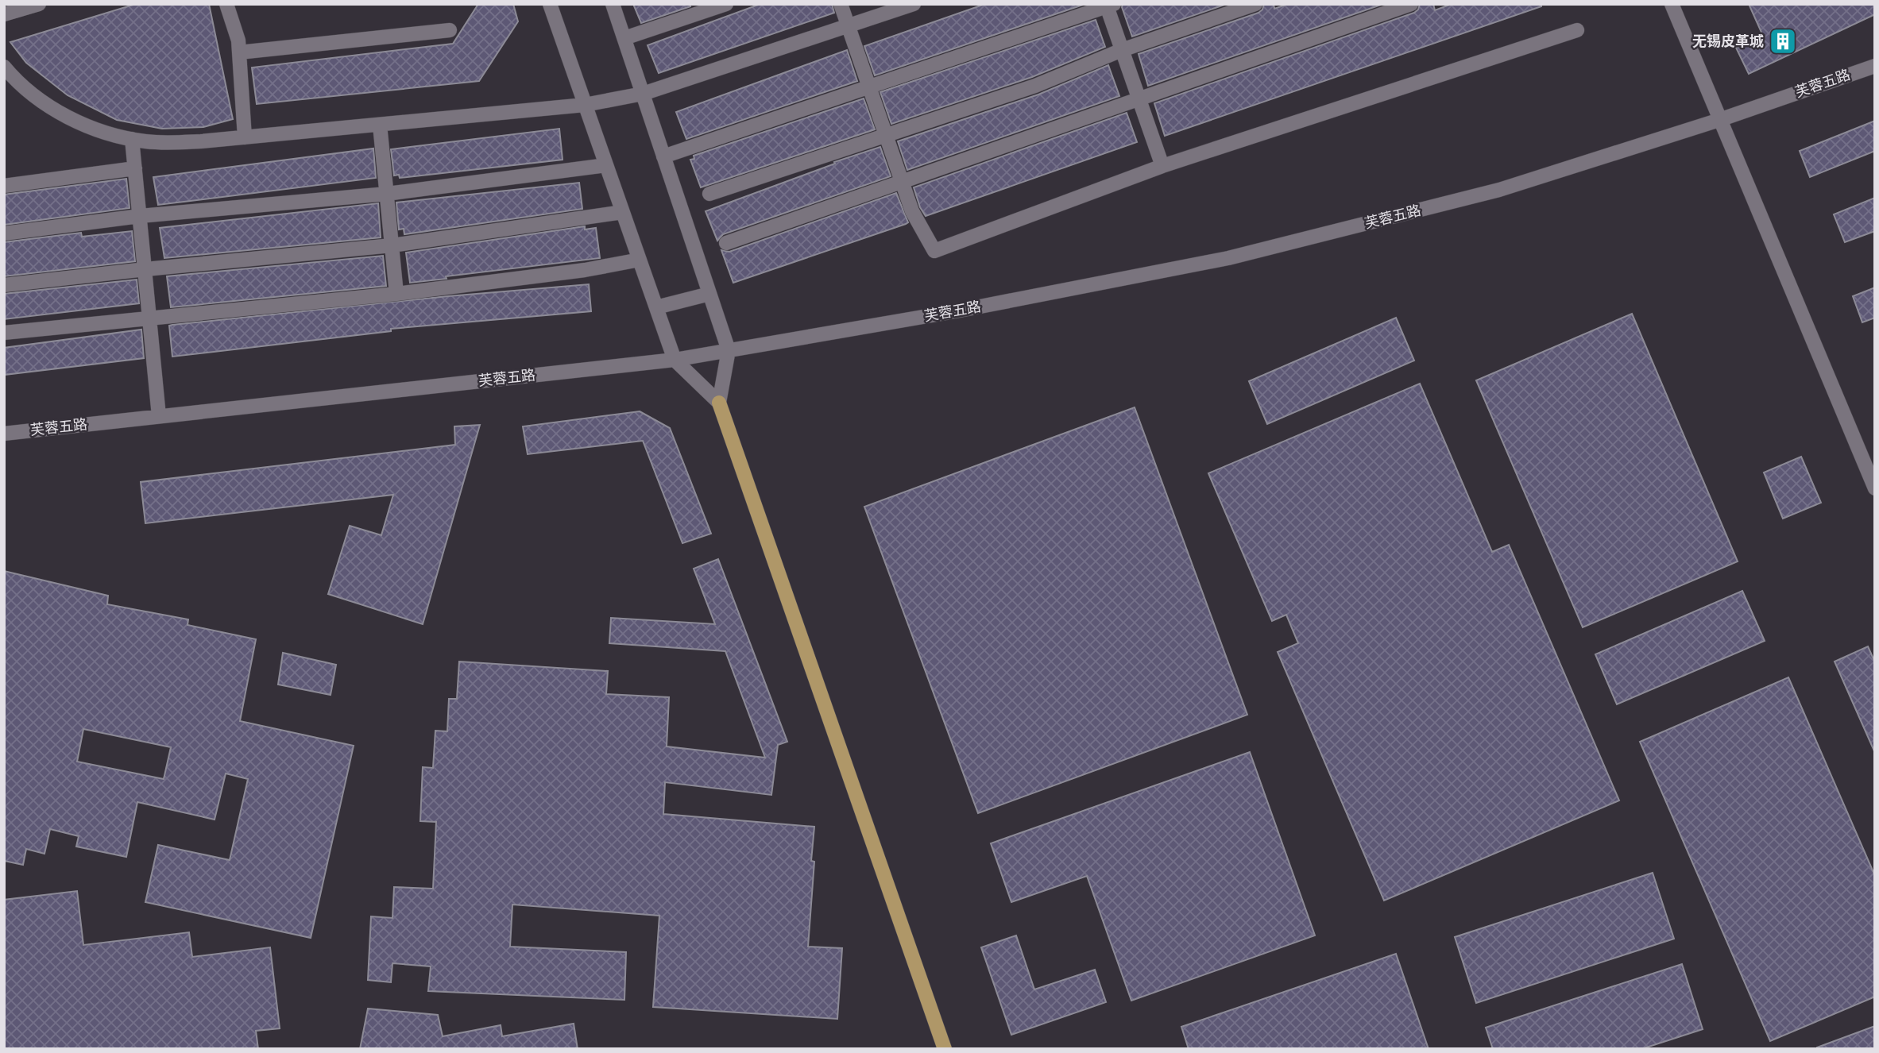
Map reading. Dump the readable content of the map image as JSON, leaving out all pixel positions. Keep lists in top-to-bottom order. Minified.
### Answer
{"streets":{"street":["芙蓉五路"]},"places":{"building":["无锡皮革城"]}}
